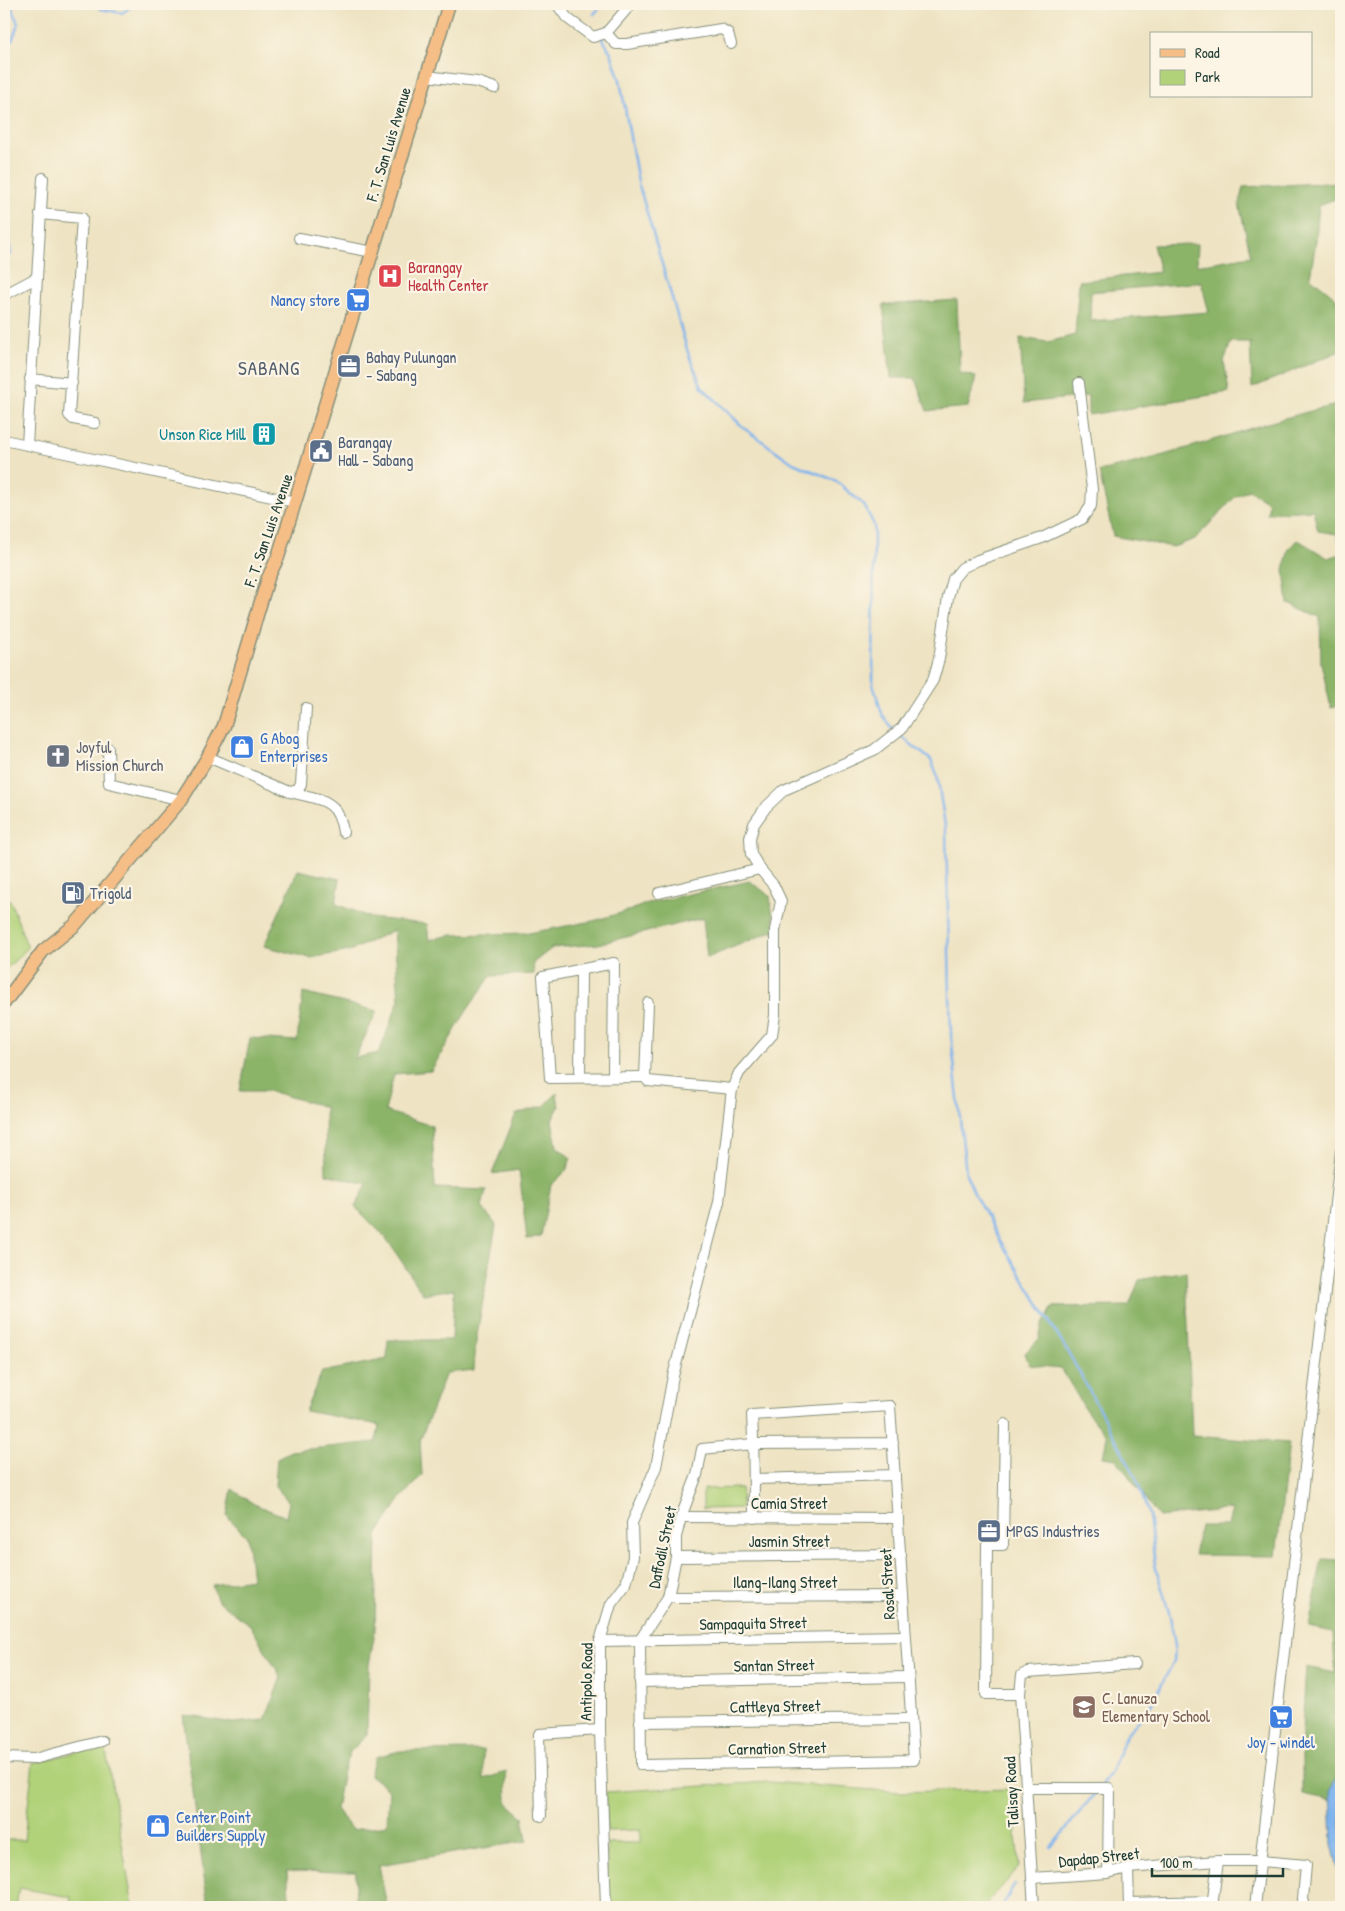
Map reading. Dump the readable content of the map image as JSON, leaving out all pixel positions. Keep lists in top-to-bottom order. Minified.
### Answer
{"streets":{"main road":["F. T. San Luis Avenue"],"street":["Camia Street","Jasmin Street","Daffodil Street","Ilang-Ilang Street","Rosal Street","Sampaguita Street","Santan Street","Antipolo Road","Cattleya Street","Carnation Street","Talisay Road","Dapdap Street"]},"crossings":[["Camia Street","Daffodil Street"],["Camia Street","Rosal Street"],["Jasmin Street","Daffodil Street"],["Jasmin Street","Rosal Street"],["Daffodil Street","Ilang-Ilang Street"],["Daffodil Street","Rosal Street"],["Daffodil Street","Sampaguita Street"],["Ilang-Ilang Street","Rosal Street"],["Rosal Street","Sampaguita Street"],["Rosal Street","Santan Street"],["Rosal Street","Cattleya Street"],["Rosal Street","Carnation Street"],["Sampaguita Street","Antipolo Road"],["Cattleya Street","Carnation Street"],["Talisay Road","Dapdap Street"]],"districts":["SABANG"],"places":{"hospital":["Barangay Health Center"],"supermarket":["Nancy store","Joy - windel"],"office":["Bahay Pulungan - Sabang","MPGS Industries"],"building":["Unson Rice Mill"],"public building":["Barangay Hall - Sabang"],"shop":["G Abog Enterprises","Center Point Builders Supply"],"church":["Joyful Mission Church"],"fuel station":["Trigold"],"school or university":["C. Lanuza Elementary School"]},"legend":["Road","Park"],"scale_bar":"100 m"}
